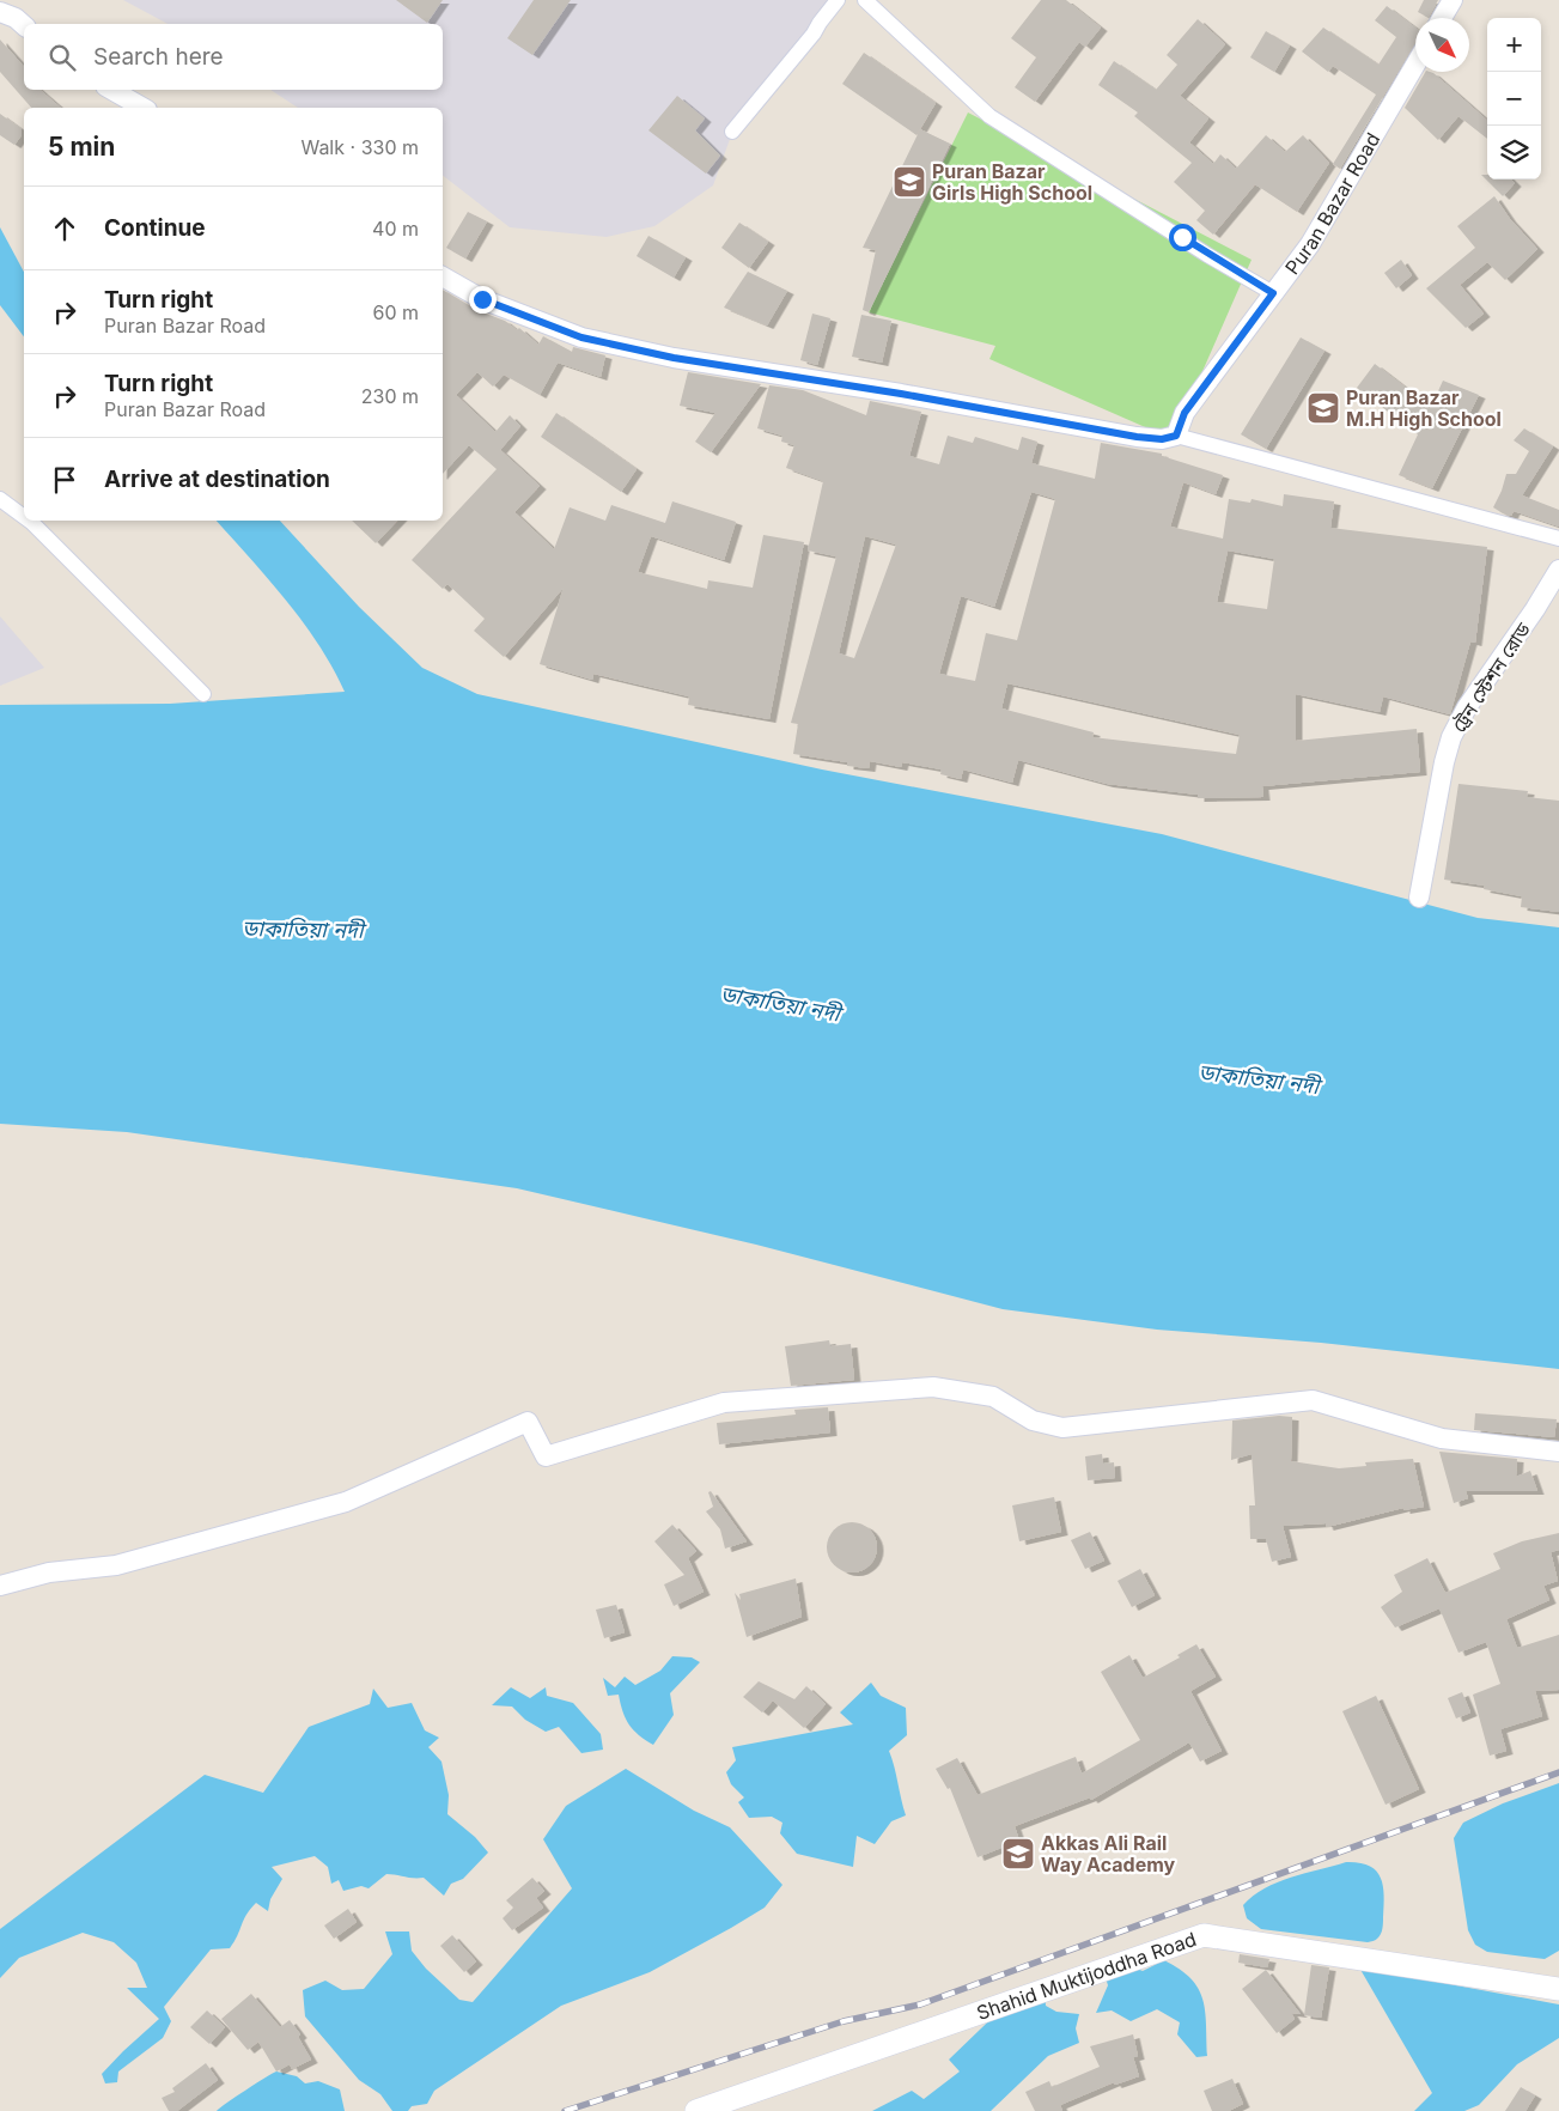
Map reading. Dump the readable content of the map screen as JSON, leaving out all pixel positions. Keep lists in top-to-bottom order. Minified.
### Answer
{"streets":{"main road":["Shahid Muktijoddha Road"],"street":["Puran Bazar Road","ট্রেন স্টেশন রোড"]},"water":["ডাকাতিয়া নদী"],"places":{"school or university":["Puran Bazar Girls High School","Puran Bazar M.H High School","Akkas Ali Rail Way Academy"]},"north":"bottom right","page":{"map_buttons":["+","−"],"search":"Search here","heading":["5 min","Walk · 330 m"],"list":[["Continue","40 m"],["Turn right","Puran Bazar Road","60 m"],["Turn right","Puran Bazar Road","230 m"],"Arrive at destination"]}}
